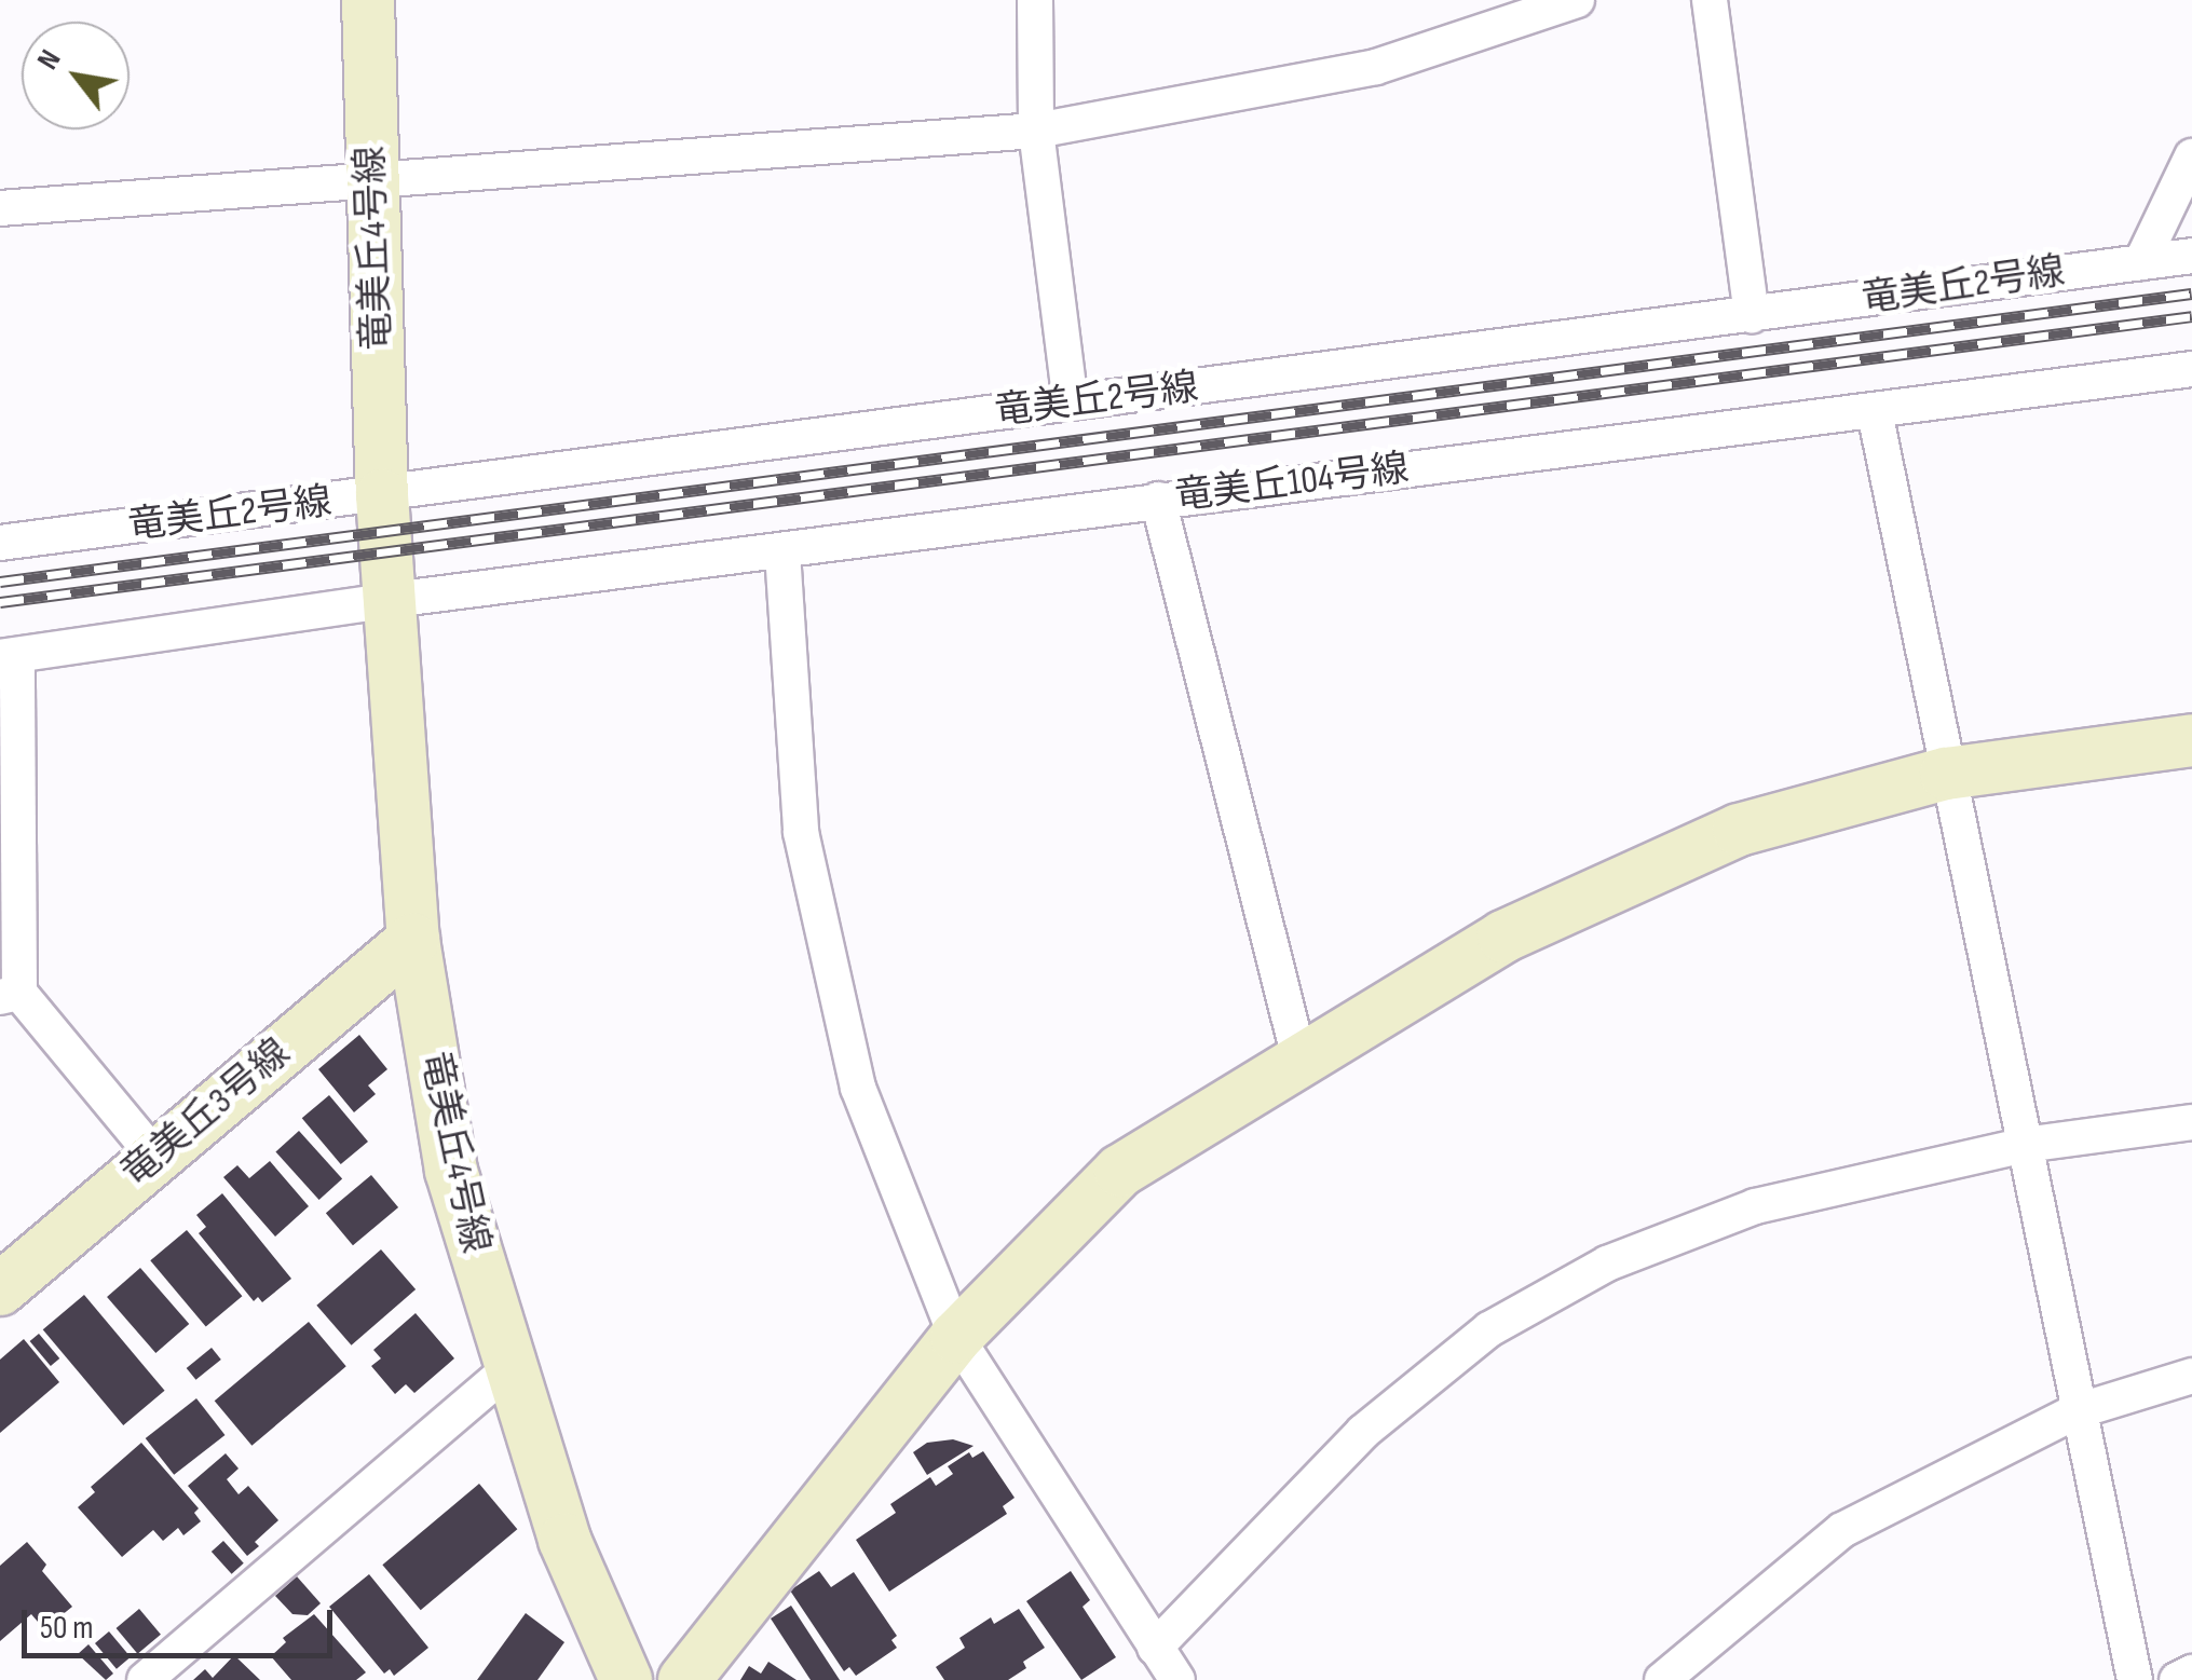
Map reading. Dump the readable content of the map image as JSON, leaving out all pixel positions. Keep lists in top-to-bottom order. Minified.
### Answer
{"streets":{"street":["竜美丘4号線","竜美丘2号線","竜美丘104号線","竜美丘3号線"]},"crossings":[["竜美丘4号線","竜美丘2号線"],["竜美丘4号線","竜美丘104号線"],["竜美丘4号線","竜美丘3号線"]],"scale_bar":"50 m","north":"top left"}
